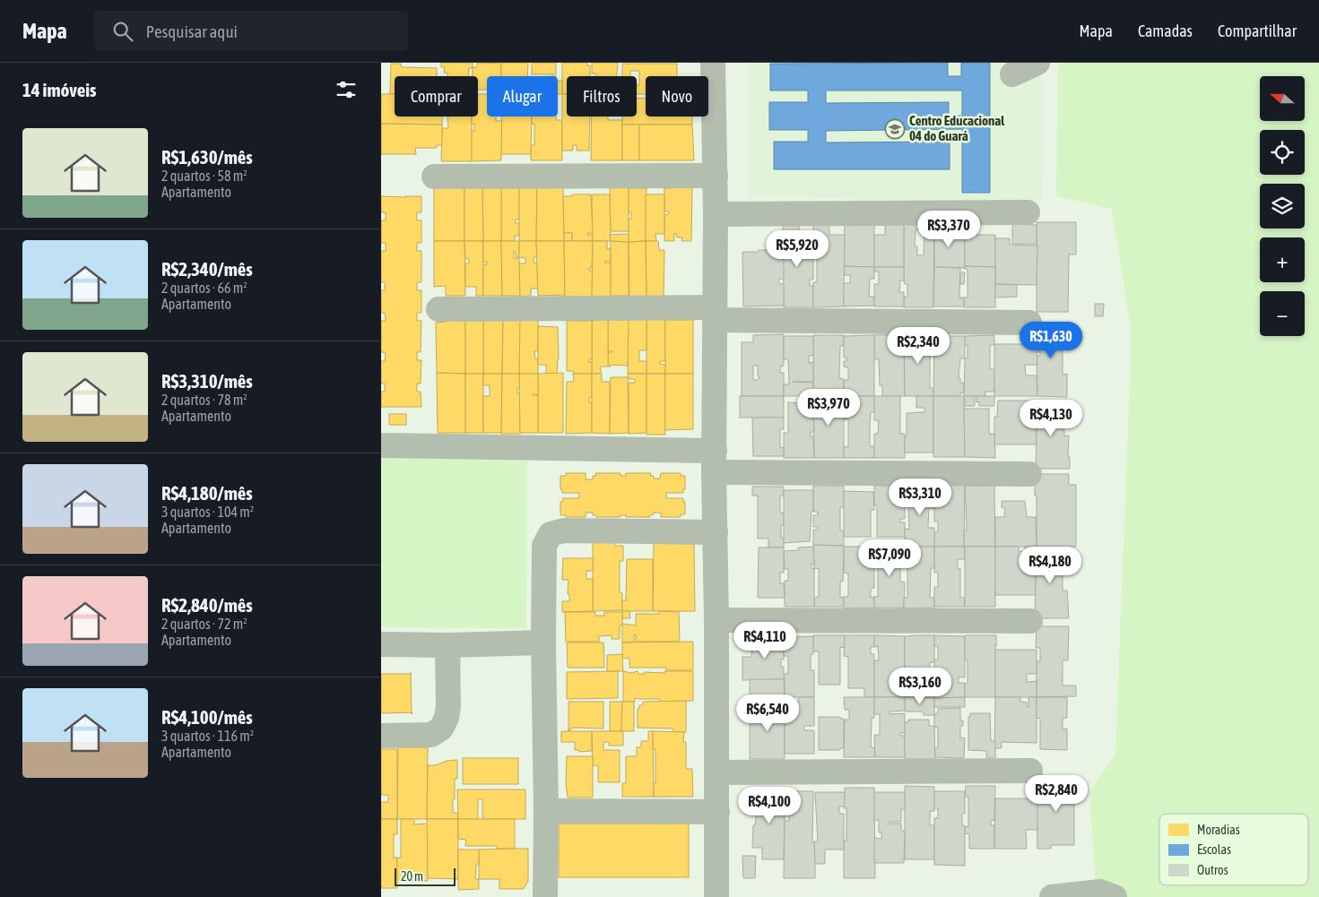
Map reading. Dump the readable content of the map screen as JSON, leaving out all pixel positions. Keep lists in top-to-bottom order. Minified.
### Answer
{"places":{"school or university":["Centro Educacional 04 do Guará"]},"legend":["Moradias","Escolas","Outros"],"scale_bar":"20 m","north":"left","page":{"header":"Mapa","search":"Pesquisar aqui","nav":["Mapa","Camadas","Compartilhar"],"heading":"14 imóveis","map_buttons":["+","−"],"chip":["Comprar","Alugar","Filtros","Novo"],"list":[{"name":"R$1,630/mês","note":"2 quartos · 58 m² · Apartamento"},{"name":"R$2,340/mês","note":"2 quartos · 66 m² · Apartamento"},{"name":"R$3,310/mês","note":"2 quartos · 78 m² · Apartamento"},{"name":"R$4,180/mês","note":"3 quartos · 104 m² · Apartamento"},{"name":"R$2,840/mês","note":"2 quartos · 72 m² · Apartamento"},{"name":"R$4,100/mês","note":"3 quartos · 116 m² · Apartamento"}],"price":["R$3,370","R$5,920","R$1,630","R$2,340","R$3,970","R$4,130","R$3,310","R$7,090","R$4,180","R$4,110","R$3,160","R$6,540","R$2,840","R$4,100"],"scale":"20 m"}}
